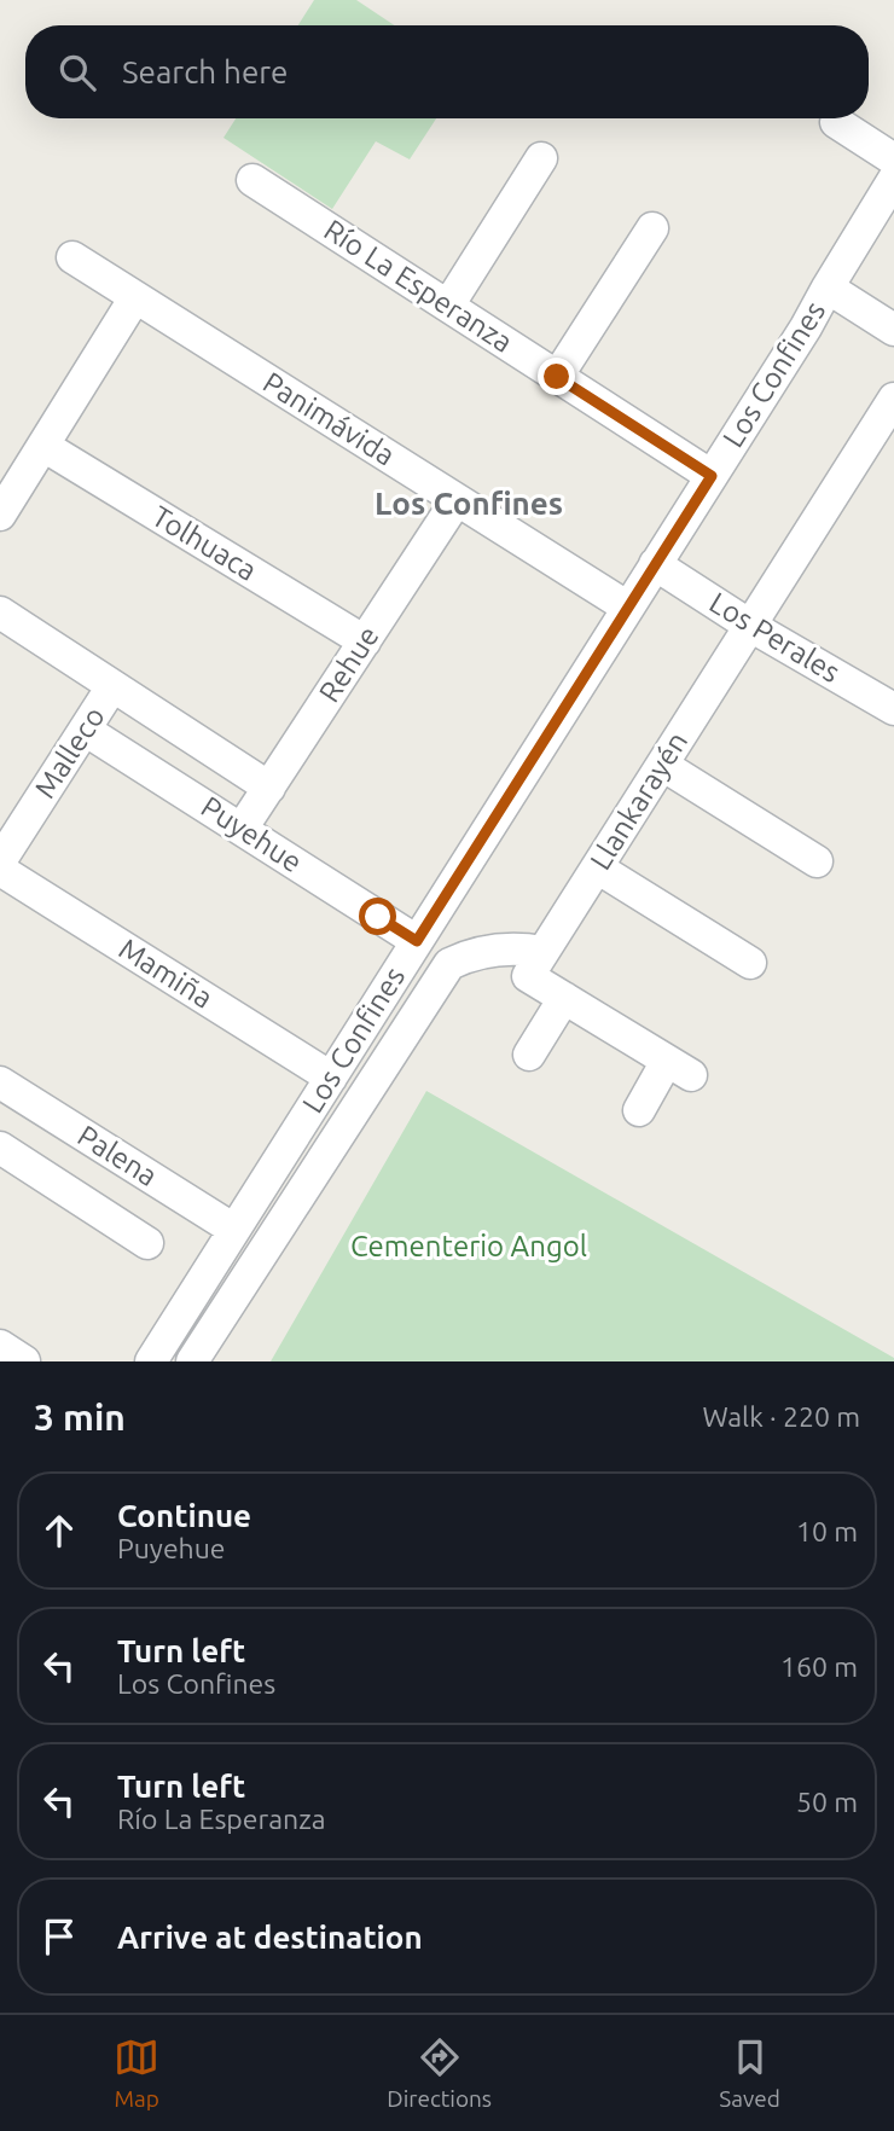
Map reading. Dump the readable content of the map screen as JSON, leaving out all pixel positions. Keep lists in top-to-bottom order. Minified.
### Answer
{"streets":{"street":["Río La Esperanza","Los Confines","Panimávida","Tolhuaca","Los Perales","Rehue","Malleco","Llankarayén","Puyehue","Mamiña","Palena"]},"crossings":[["Río La Esperanza","Los Confines"],["Los Confines","Panimávida"],["Los Confines","Los Perales"],["Los Confines","Puyehue"],["Los Confines","Mamiña"],["Los Confines","Palena"],["Panimávida","Rehue"],["Tolhuaca","Rehue"],["Los Perales","Llankarayén"],["Rehue","Puyehue"],["Malleco","Puyehue"]],"districts":["Los Confines"],"parks":["Cementerio Angol"],"page":{"search":"Search here","heading":["3 min","Walk · 220 m"],"list":[["Continue","Puyehue","10 m"],["Turn left","Los Confines","160 m"],["Turn left","Río La Esperanza","50 m"],"Arrive at destination"],"nav":["Map","Directions","Saved"]}}
